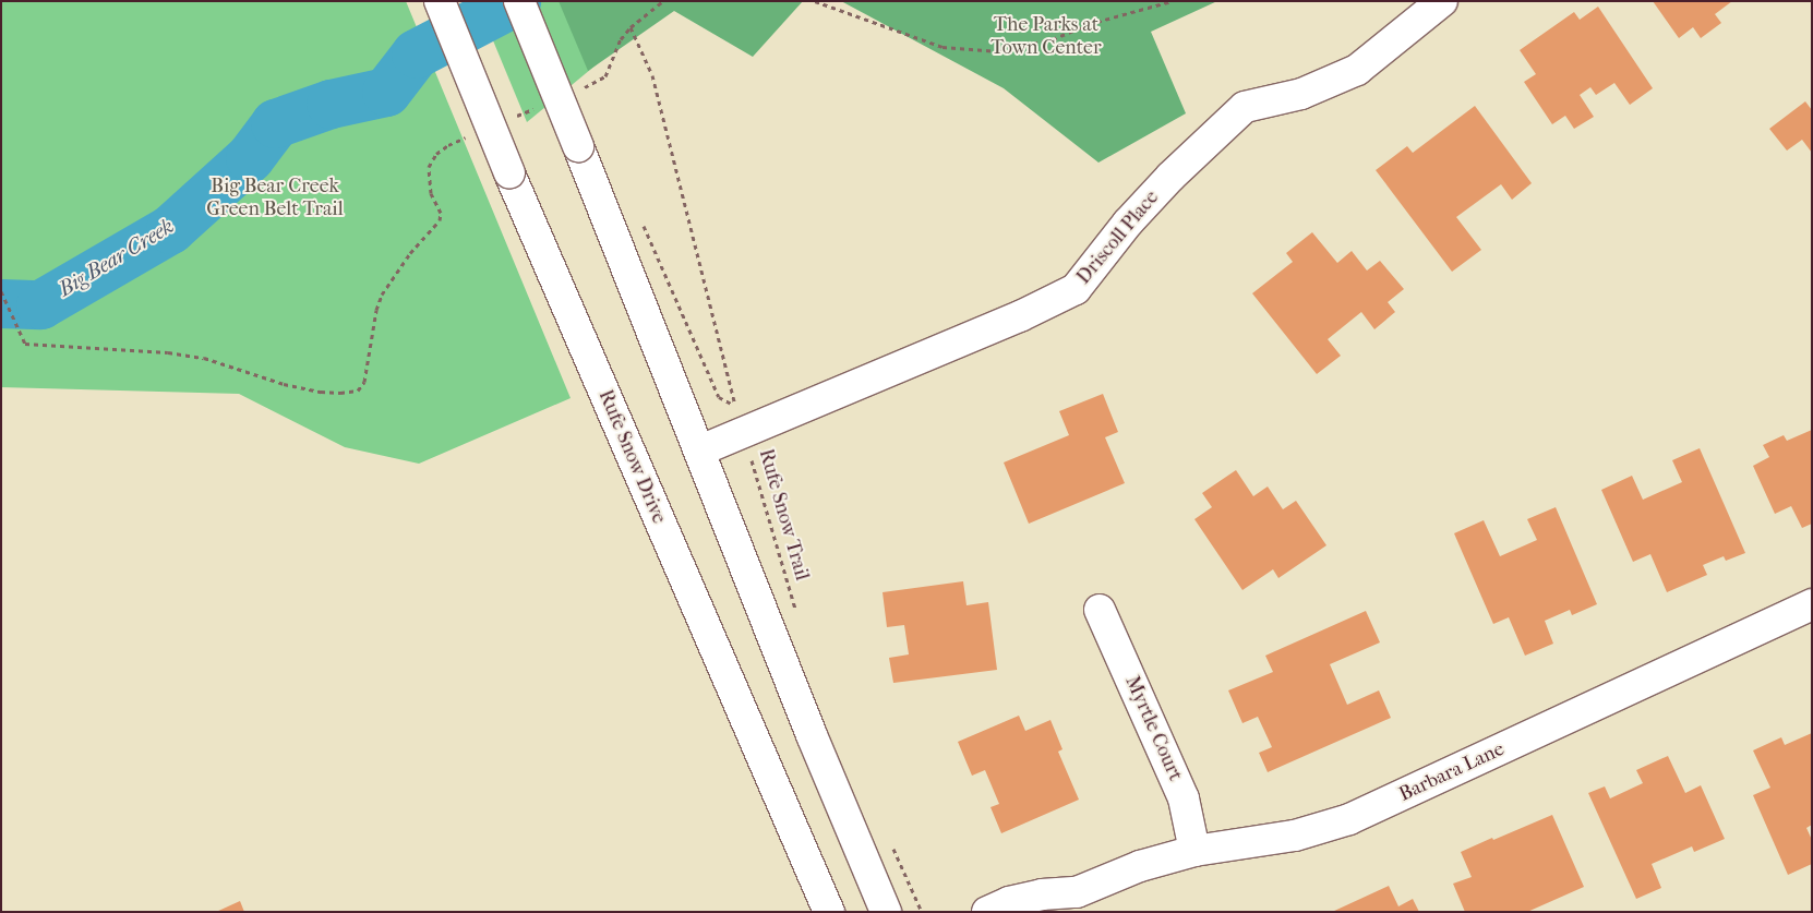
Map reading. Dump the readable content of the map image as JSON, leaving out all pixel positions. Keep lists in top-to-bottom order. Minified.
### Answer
{"streets":{"street":["Driscoll Place","Rufe Snow Drive","Myrtle Court","Barbara Lane"],"path":["Rufe Snow Trail"]},"crossings":[["Driscoll Place","Rufe Snow Trail"],["Myrtle Court","Barbara Lane"]],"water":["Big Bear Creek"],"parks":["The Parks at Town Center","Big Bear Creek Green Belt Trail"]}
